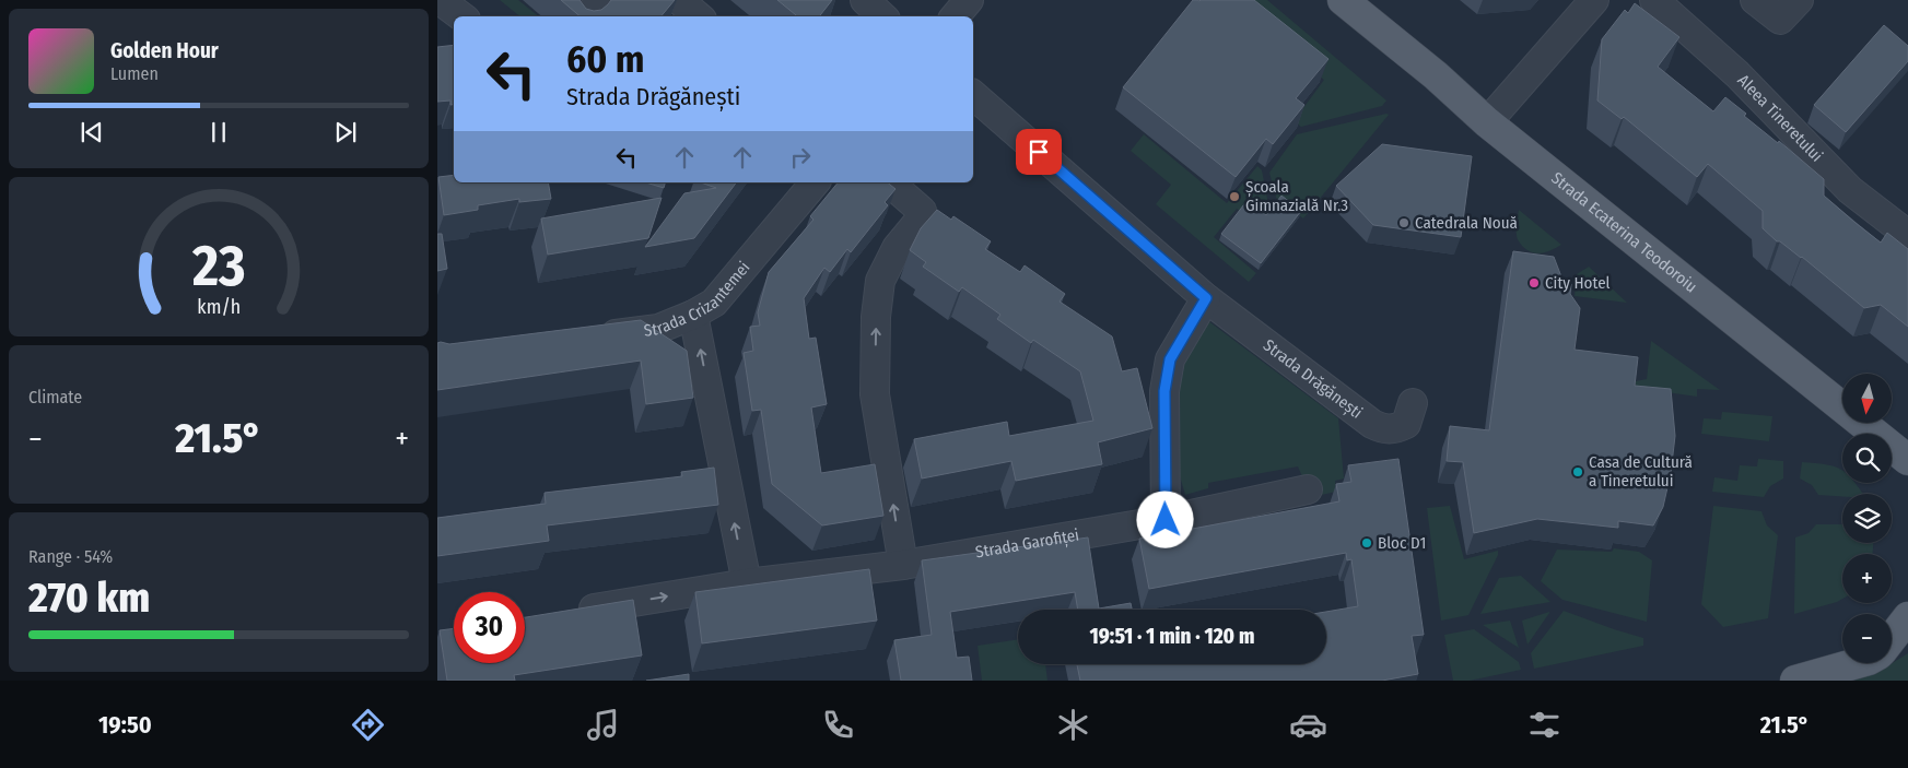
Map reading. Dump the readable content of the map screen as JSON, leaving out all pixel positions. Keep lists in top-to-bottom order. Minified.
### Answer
{"streets":{"main road":["Strada Ecaterina Teodoroiu"],"street":["Aleea Tineretului","Strada Crizantemei","Strada Drăgănești","Strada Garofiței"]},"places":["Școala Gimnazială Nr.3","Catedrala Nouă","City Hotel","Casa de Cultură a Tineretului","Bloc D1"],"north":"bottom","page":{"turn":["60 m","Strada Drăgănești"],"song":["Golden Hour","Lumen"],"tile":["Climate",["Range · 54%","270 km"]],"map_buttons":["+","−"],"heat":["−","21.5°","+"],"limit":"30","trip":"19:51 · 1 min · 120 m","tabs":["19:50","21.5°"],"gauge":["23","km/h"]}}
